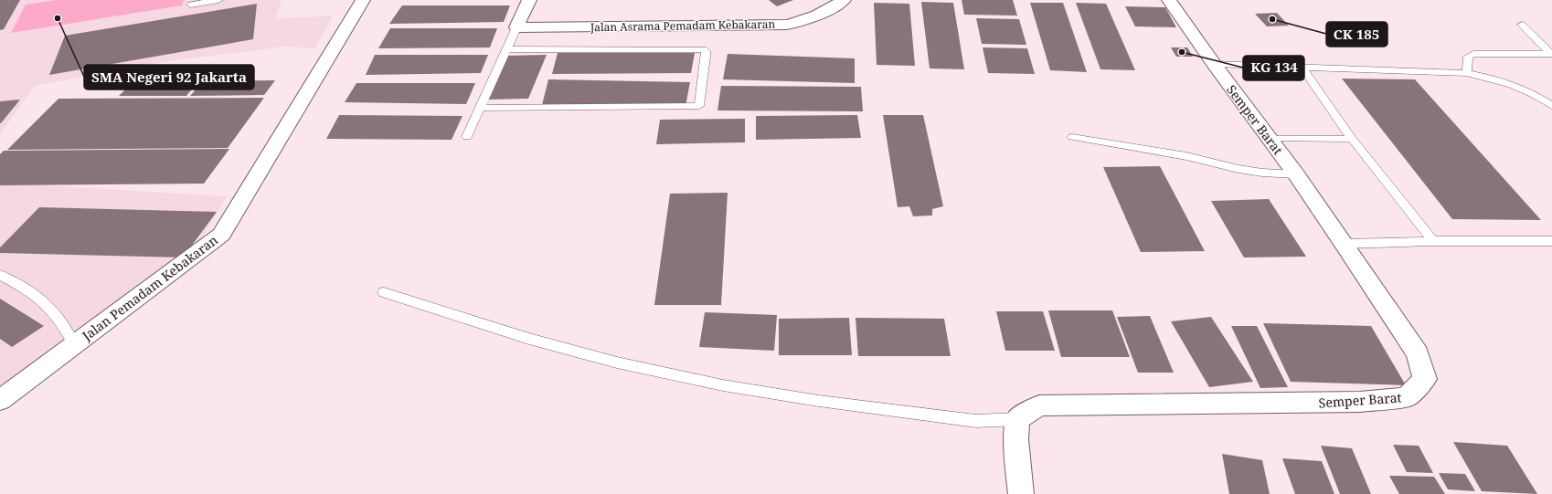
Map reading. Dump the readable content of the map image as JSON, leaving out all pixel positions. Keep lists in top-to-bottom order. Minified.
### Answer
{"streets":{"street":["Jalan Asrama Pemadam Kebakaran","Semper Barat","Jalan Pemadam Kebakaran"]},"places":["SMA Negeri 92 Jakarta","CK 185","KG 134"]}
